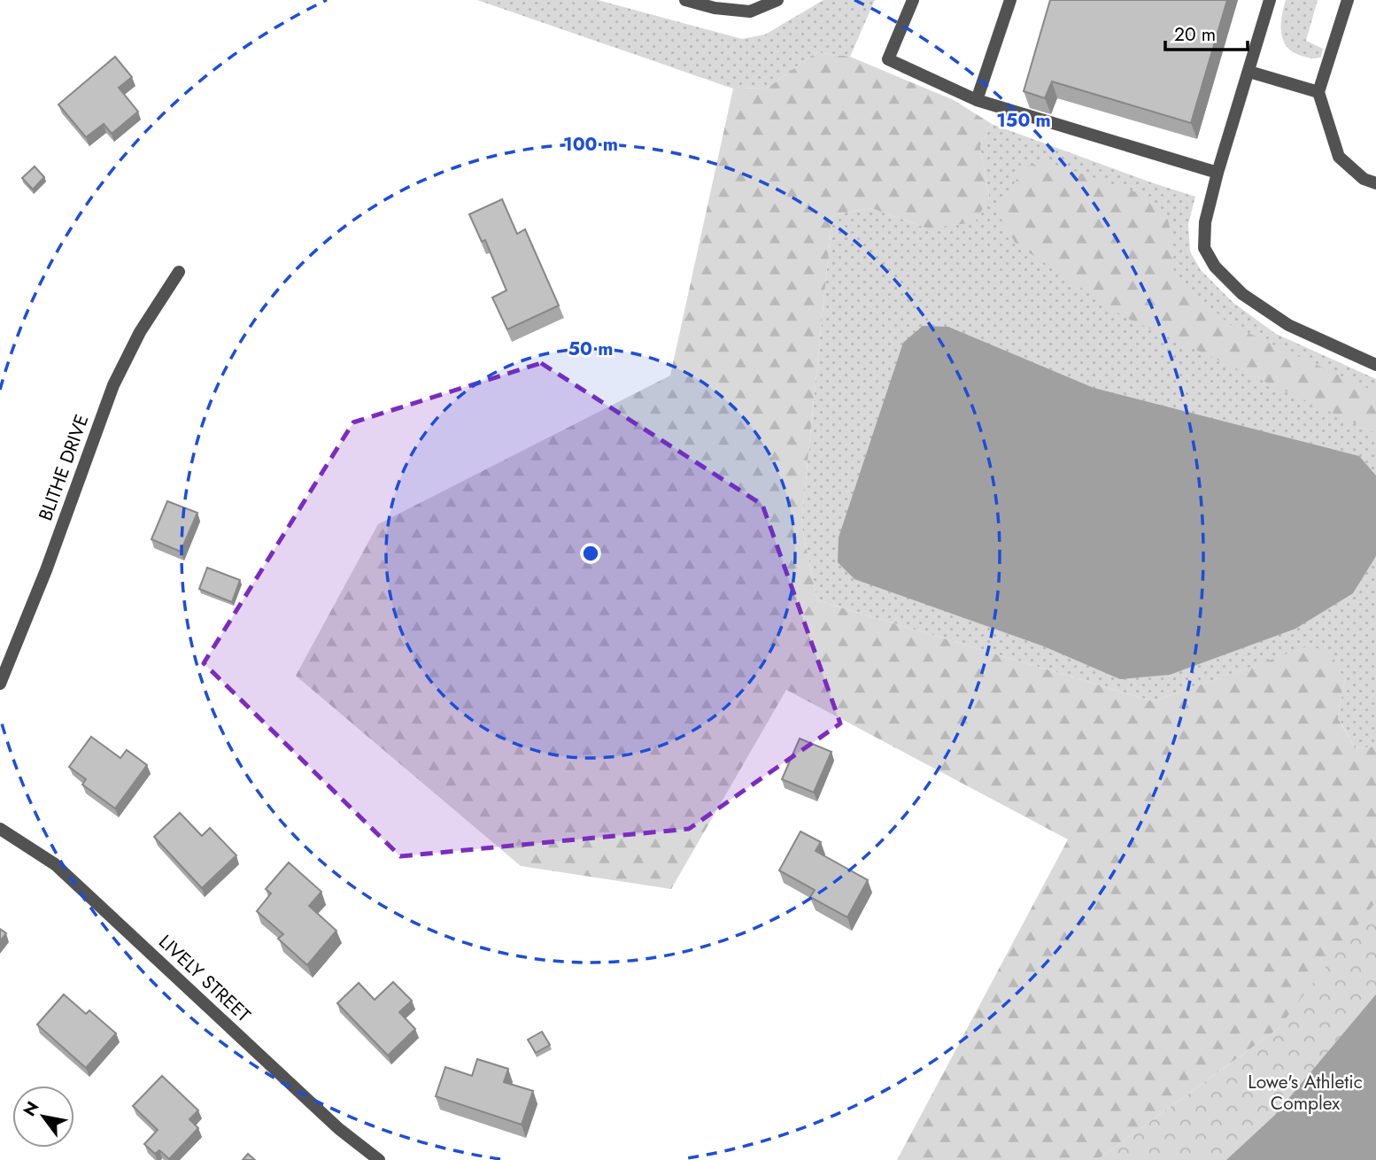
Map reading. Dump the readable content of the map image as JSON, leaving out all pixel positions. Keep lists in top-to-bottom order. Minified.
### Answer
{"streets":{"street":["BLITHE DRIVE","LIVELY STREET"]},"parks":["Lowe's Athletic Complex"],"scale_bar":"20 m","north":"top left","rings":["150 m","100 m","50 m"]}
